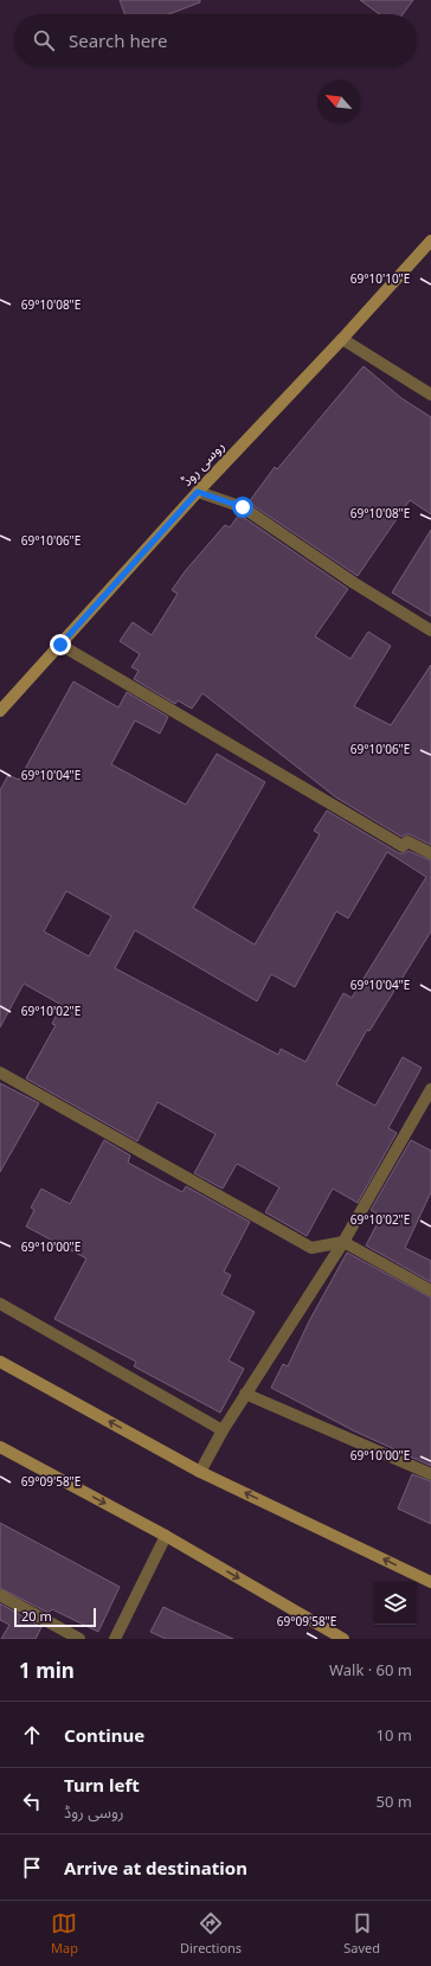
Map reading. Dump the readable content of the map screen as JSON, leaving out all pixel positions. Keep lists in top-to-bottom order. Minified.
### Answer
{"streets":{"street":["روسی روڈ"]},"scale_bar":"20 m","north":"top left","page":{"search":"Search here","scale":"20 m","heading":["1 min","Walk · 60 m"],"list":[["Continue","10 m"],["Turn left","روسی روڈ","50 m"],"Arrive at destination"],"nav":["Map","Directions","Saved"]},"coordinates":["69°10'10\"E","69°10'08\"E","69°10'06\"E","69°10'04\"E","69°10'02\"E","69°10'00\"E","69°09'58\"E"]}
